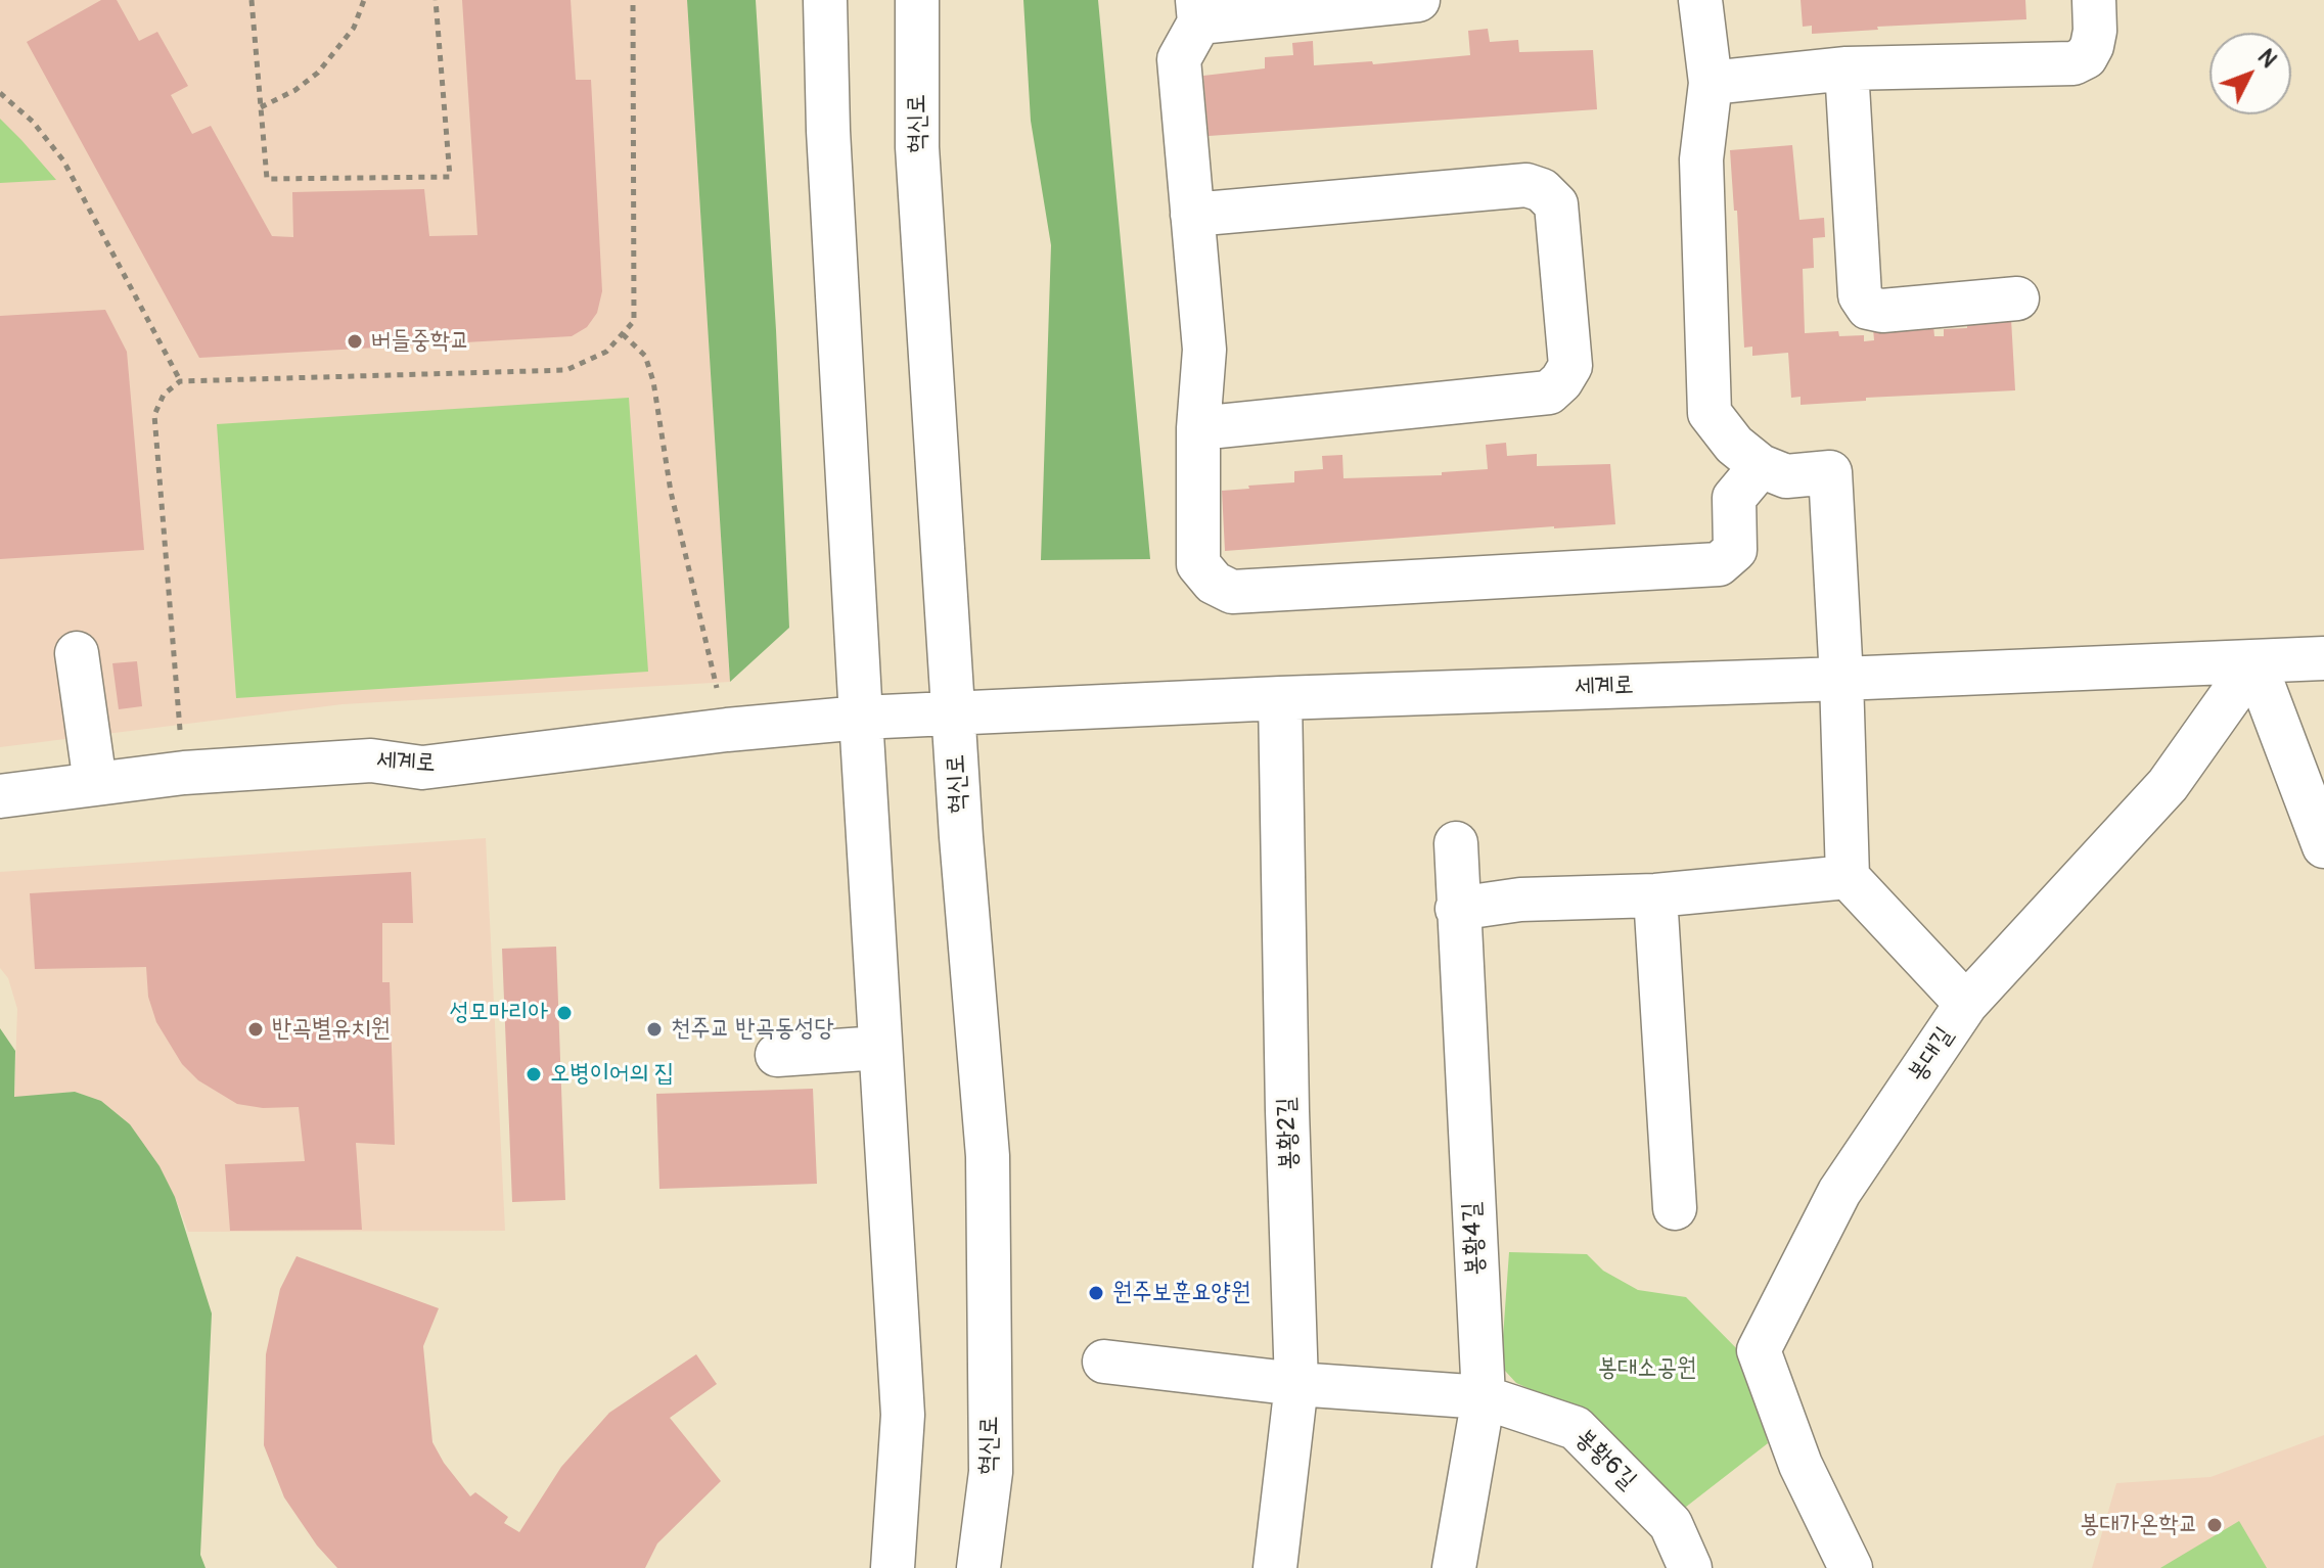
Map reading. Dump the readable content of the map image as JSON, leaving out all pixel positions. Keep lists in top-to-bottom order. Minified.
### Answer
{"streets":{"street":["혁신로","세계로","봉대길","봉황2길","봉황4길","봉황6길"]},"crossings":[["혁신로","세계로"],["세계로","봉대길"],["세계로","봉황2길"],["봉황2길","봉황6길"],["봉황4길","봉황6길"]],"parks":["봉대소공원"],"places":["버들중학교","성모마리아","반곡별유치원","천주교 반곡동성당","오병이어의 집","원주보훈요양원","봉대가온학교"],"north":"top right"}
